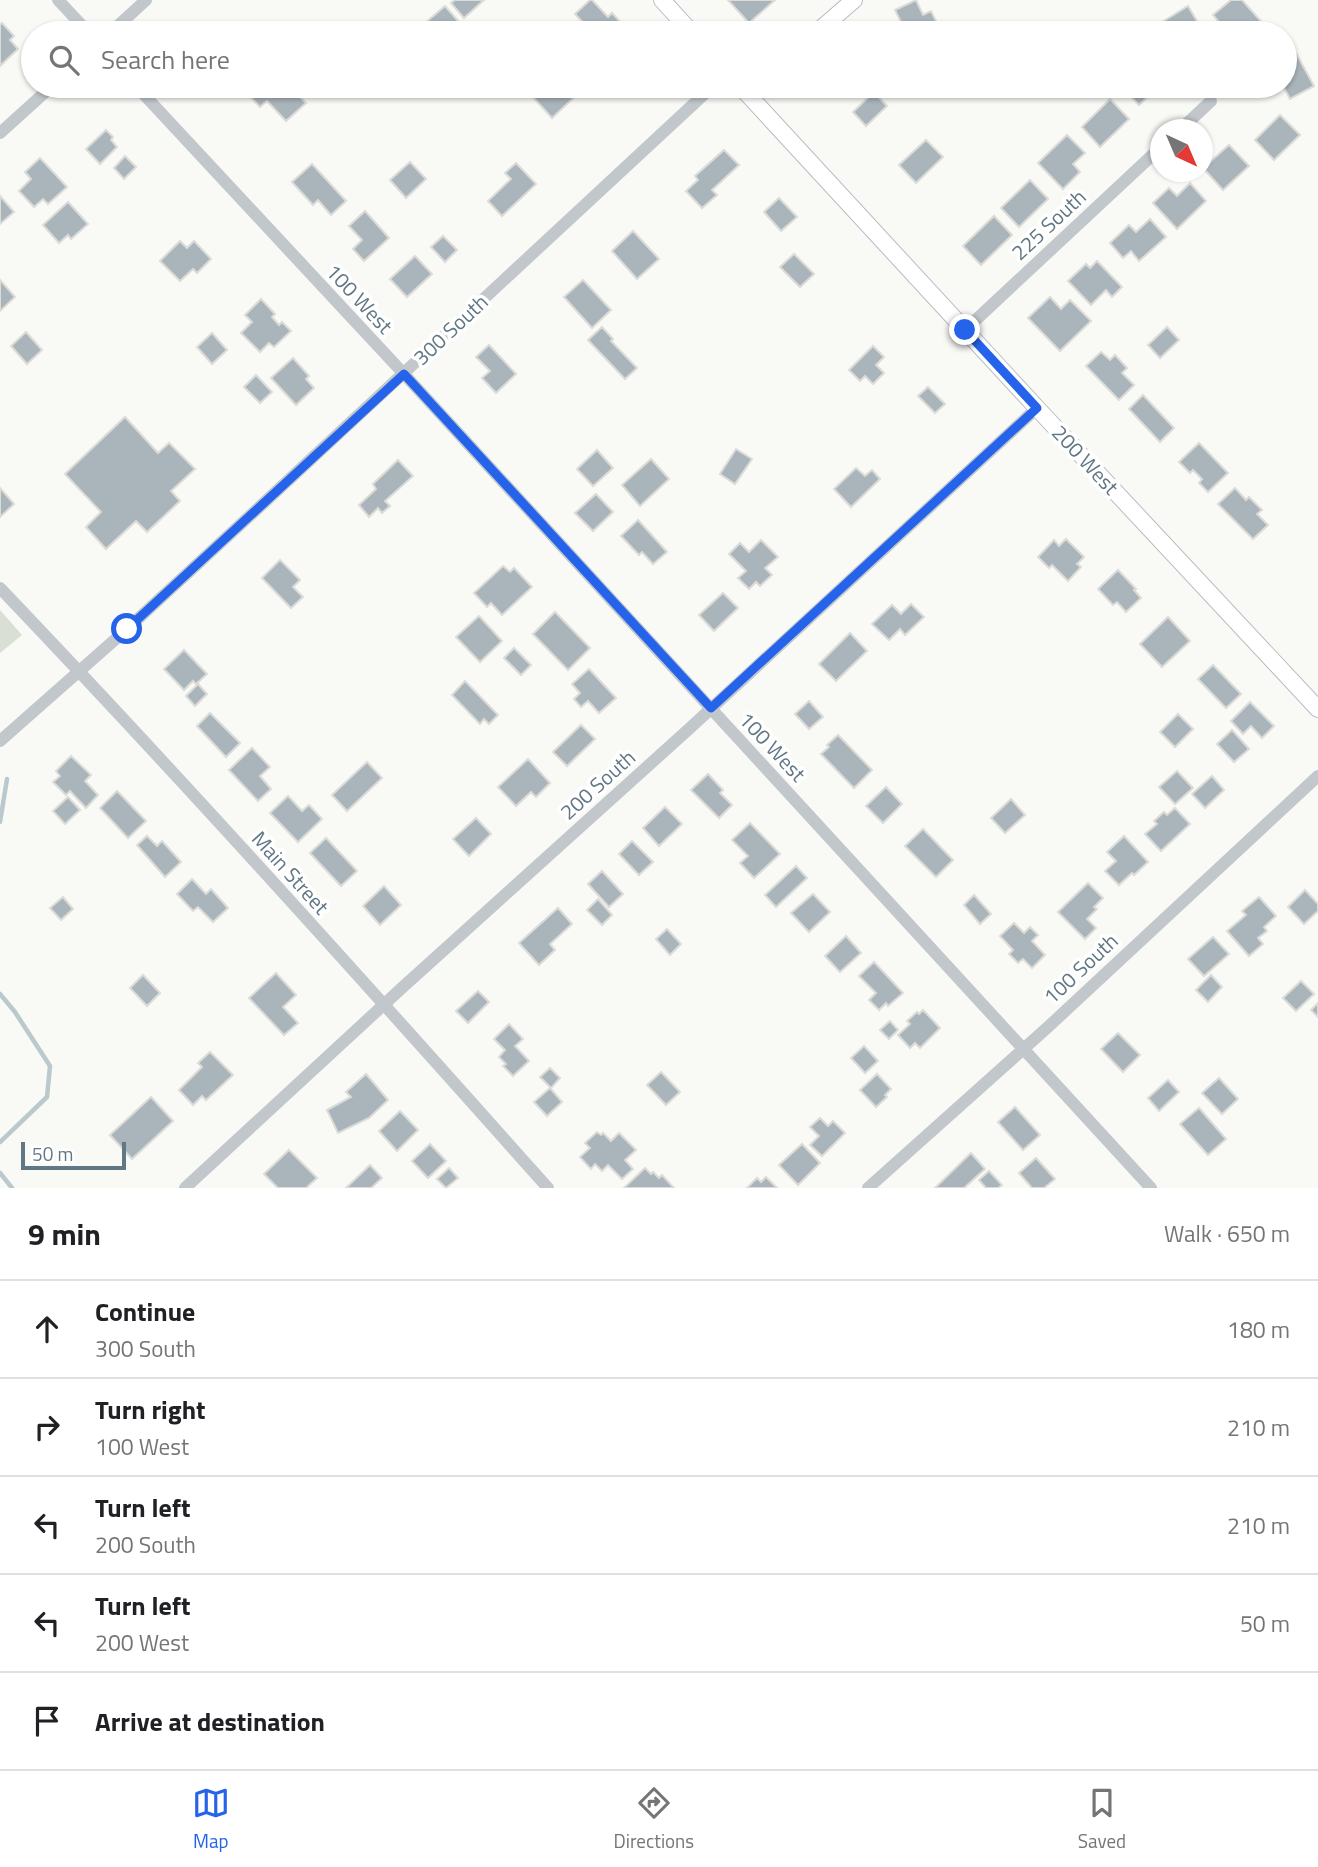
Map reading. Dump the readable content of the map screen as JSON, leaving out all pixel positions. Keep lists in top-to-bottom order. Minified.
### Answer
{"streets":{"street":["225 South","100 West","300 South","200 West","200 South","Main Street","100 South"]},"crossings":[["225 South","200 West"],["100 West","300 South"],["100 West","200 South"],["100 West","100 South"],["300 South","Main Street"],["200 West","200 South"],["200 South","Main Street"]],"scale_bar":"50 m","north":"bottom right","page":{"search":"Search here","scale":"50 m","heading":["9 min","Walk · 650 m"],"list":[["Continue","300 South","180 m"],["Turn right","100 West","210 m"],["Turn left","200 South","210 m"],["Turn left","200 West","50 m"],"Arrive at destination"],"nav":["Map","Directions","Saved"]}}
